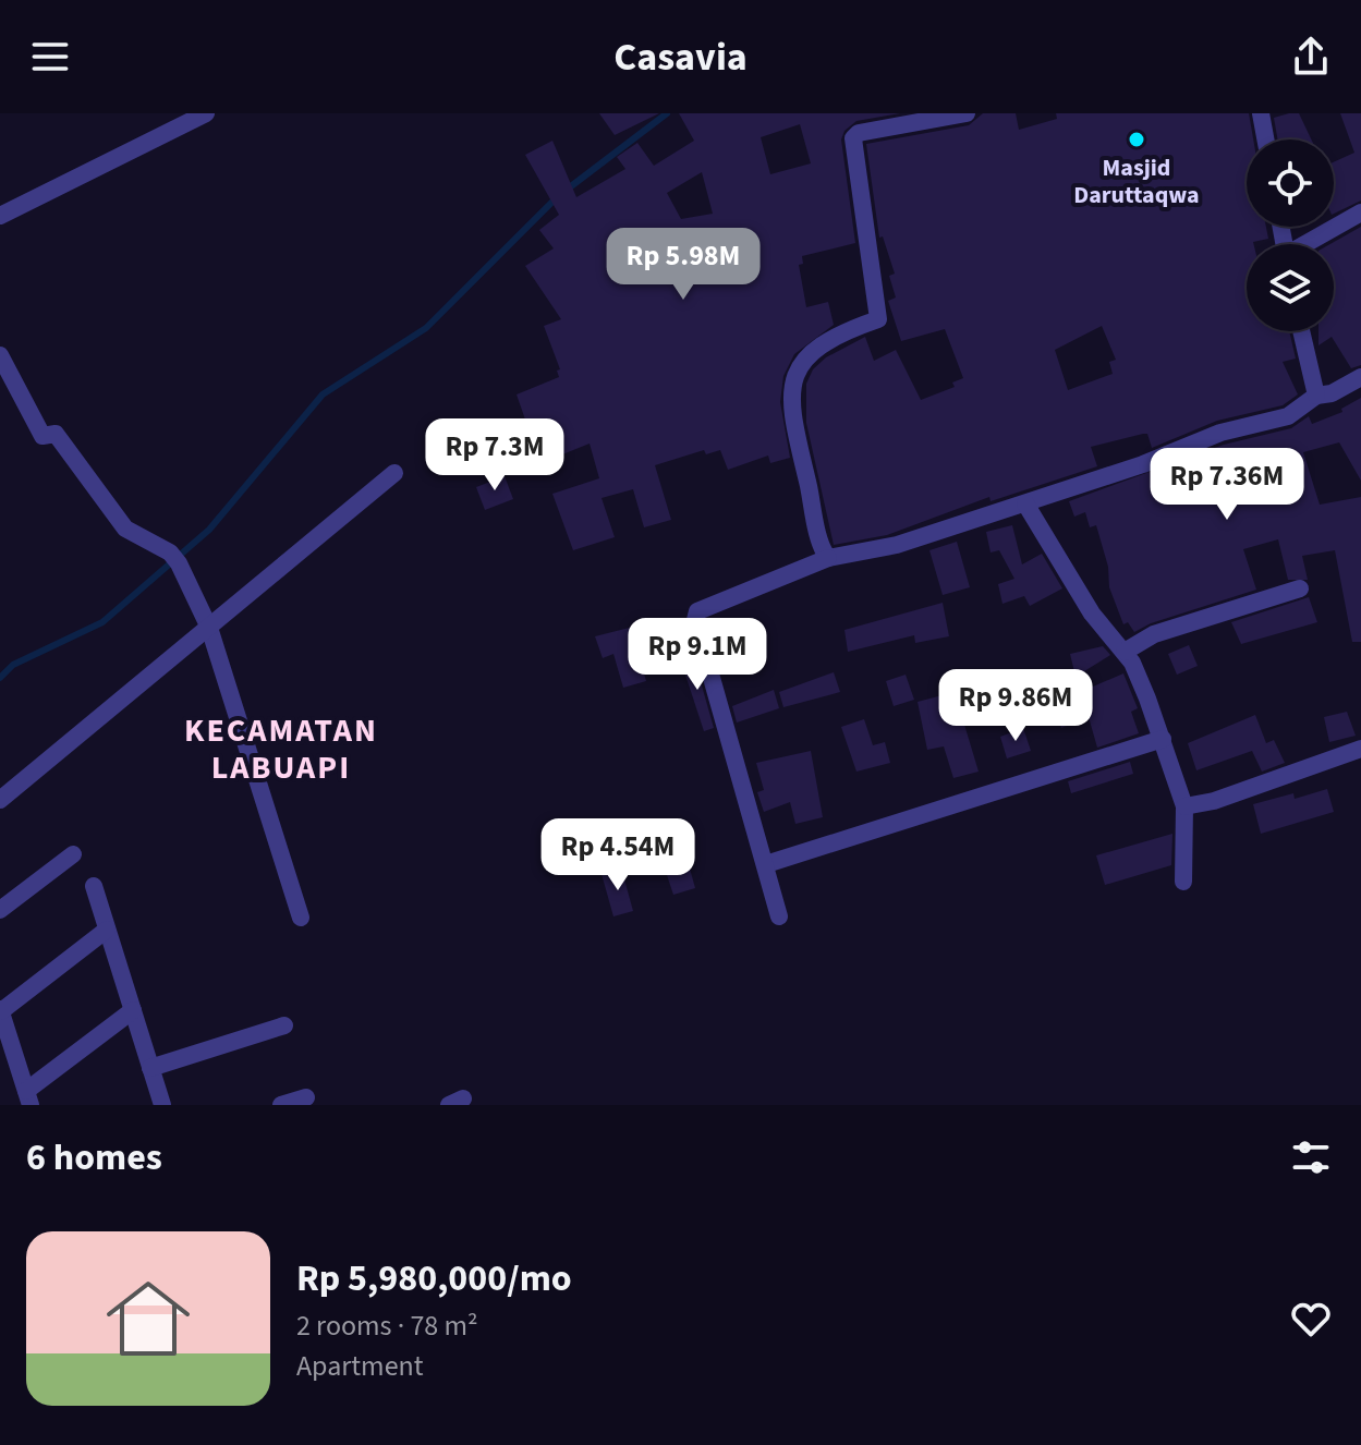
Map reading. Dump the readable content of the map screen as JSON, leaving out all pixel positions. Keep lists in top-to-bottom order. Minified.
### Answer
{"districts":["KECAMATAN LABUAPI"],"places":["Masjid Daruttaqwa"],"page":{"header":"Casavia","price":["Rp 5.98M","Rp 7.3M","Rp 7.36M","Rp 9.1M","Rp 9.86M","Rp 4.54M"],"heading":"6 homes","list":[{"name":"Rp 5,980,000/mo","note":"2 rooms · 78 m² · Apartment"}]}}
